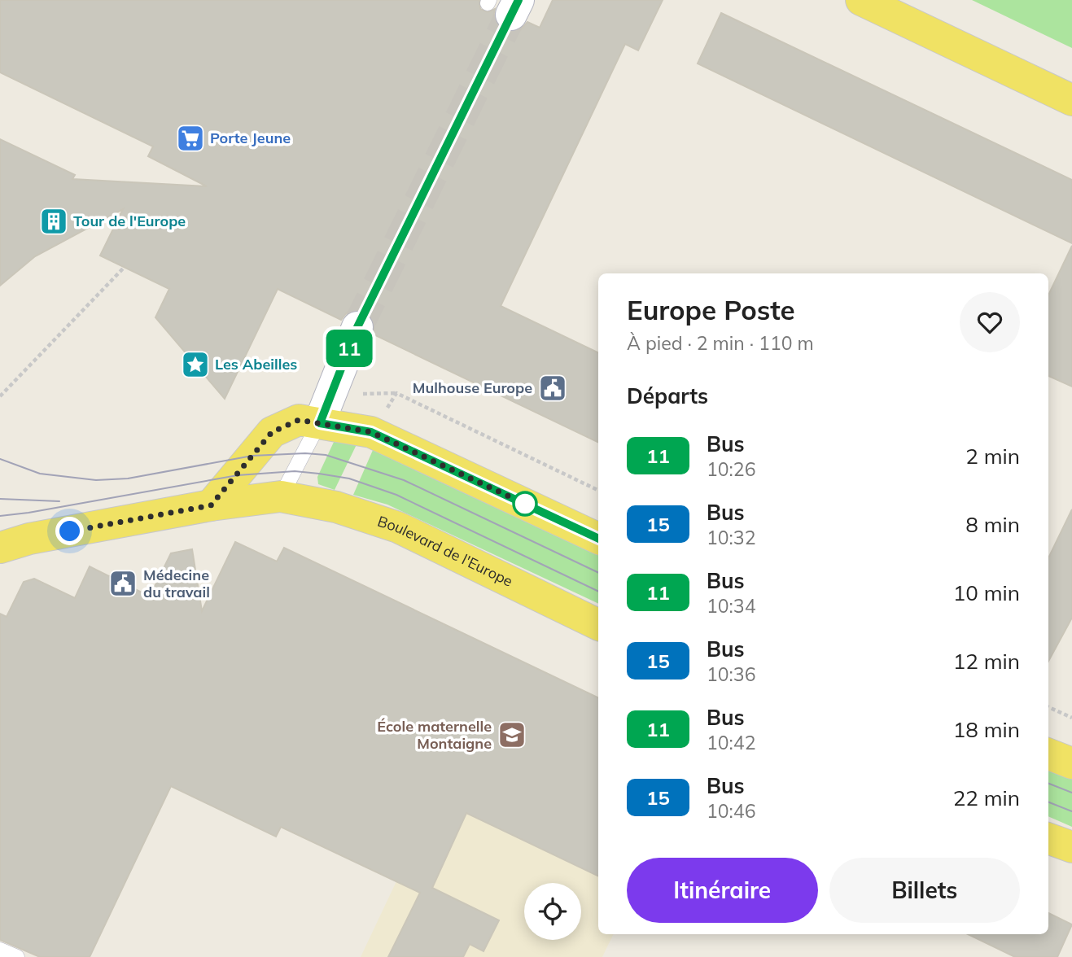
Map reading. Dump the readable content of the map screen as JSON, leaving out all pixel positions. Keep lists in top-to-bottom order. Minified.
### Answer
{"streets":{"main road":["Boulevard de l'Europe"]},"places":{"supermarket":["Porte Jeune"],"building":["Tour de l'Europe"],"place":["Les Abeilles"],"public building":["Mulhouse Europe","Médecine du travail"],"school or university":["École maternelle Montaigne"]},"lines":["bus line 11"],"page":{"on_map":"11","heading":[["Europe Poste","À pied · 2 min · 110 m"],"Départs"],"list":[{"mark":"11","name":"Bus","note":"10:26","value":"2 min"},{"mark":"15","name":"Bus","note":"10:32","value":"8 min"},{"mark":"11","name":"Bus","note":"10:34","value":"10 min"},{"mark":"15","name":"Bus","note":"10:36","value":"12 min"},{"mark":"11","name":"Bus","note":"10:42","value":"18 min"},{"mark":"15","name":"Bus","note":"10:46","value":"22 min"}],"buttons":["Itinéraire","Billets"]}}
